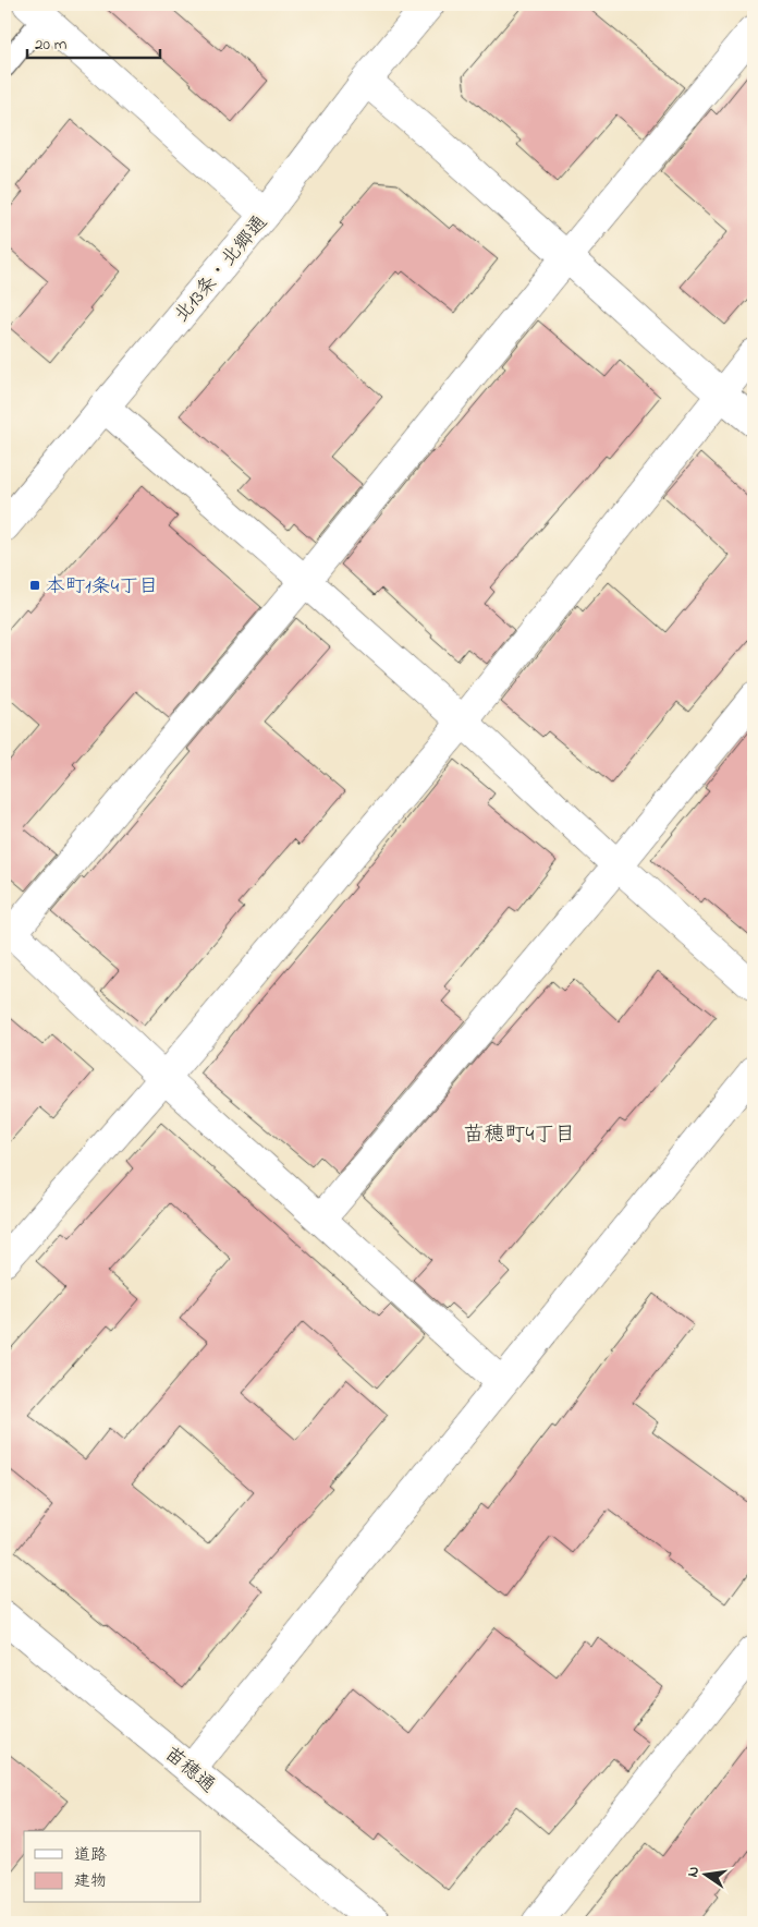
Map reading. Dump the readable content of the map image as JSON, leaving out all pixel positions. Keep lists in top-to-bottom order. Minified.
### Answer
{"streets":{"street":["北13条・北郷通","苗穂通"]},"districts":["苗穂町4丁目"],"places":{"transit":["本町1条4丁目"]},"legend":["道路","建物"],"scale_bar":"20 m","north":"left"}
